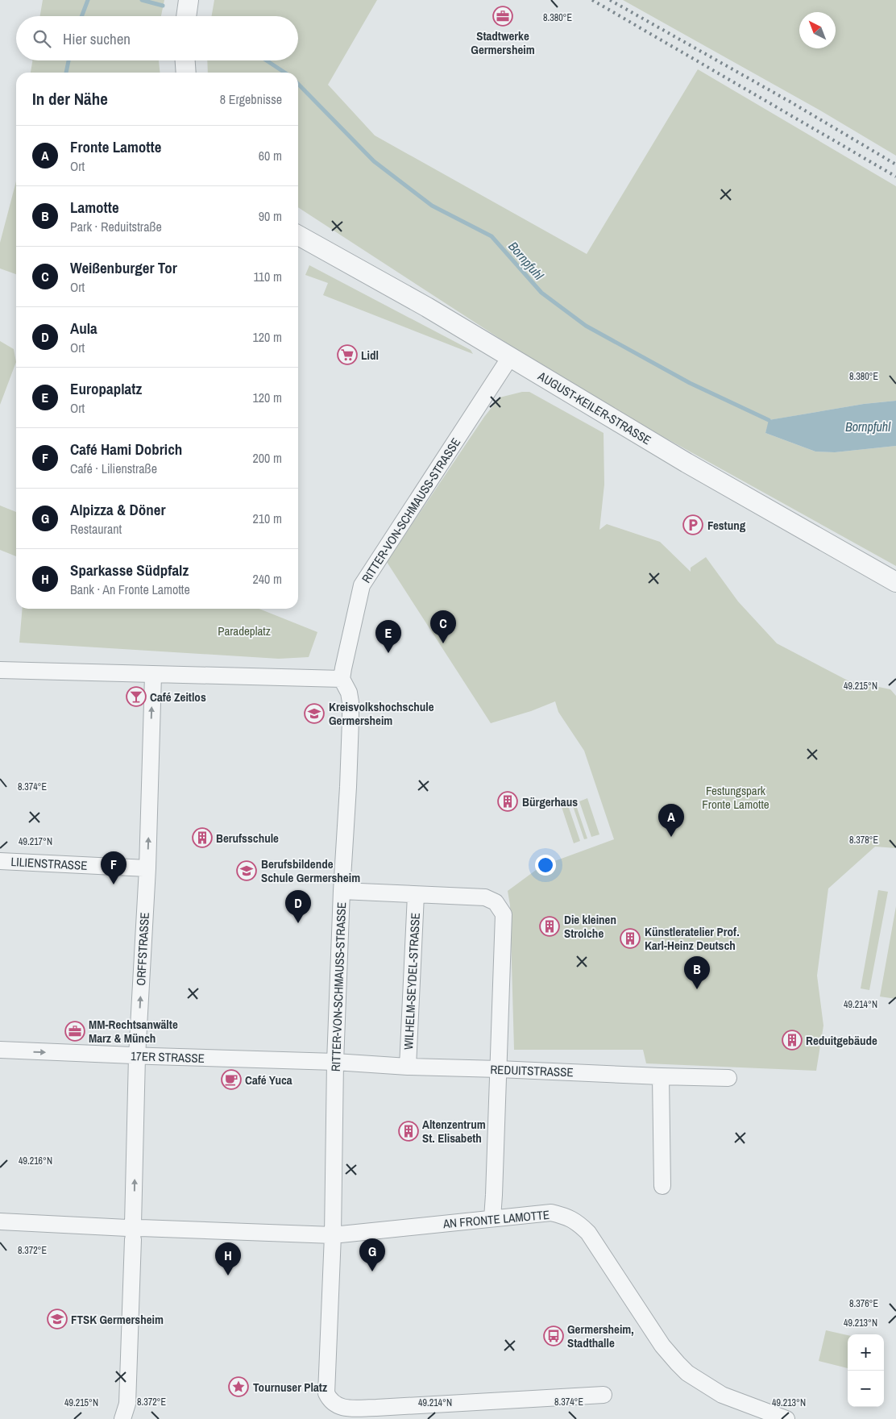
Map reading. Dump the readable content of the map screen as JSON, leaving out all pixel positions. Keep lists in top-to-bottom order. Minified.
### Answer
{"streets":{"street":["AUGUST-KEILER-STRASSE","RITTER-VON-SCHMAUSS-STRASSE","LILIENSTRASSE","ORFFSTRASSE","WILHELM-SEYDEL-STRASSE","17ER STRASSE","REDUITSTRASSE","AN FRONTE LAMOTTE"]},"crossings":[["AUGUST-KEILER-STRASSE","RITTER-VON-SCHMAUSS-STRASSE"],["RITTER-VON-SCHMAUSS-STRASSE","17ER STRASSE"],["RITTER-VON-SCHMAUSS-STRASSE","REDUITSTRASSE"],["RITTER-VON-SCHMAUSS-STRASSE","AN FRONTE LAMOTTE"],["LILIENSTRASSE","ORFFSTRASSE"],["ORFFSTRASSE","17ER STRASSE"],["ORFFSTRASSE","AN FRONTE LAMOTTE"],["WILHELM-SEYDEL-STRASSE","REDUITSTRASSE"],["17ER STRASSE","REDUITSTRASSE"]],"one_way":["ORFFSTRASSE","17ER STRASSE"],"water":["Bornpfuhl"],"parks":["Paradeplatz","Festungspark Fronte Lamotte"],"places":{"office":["Stadtwerke Germersheim","MM-Rechtsanwälte Marz & Münch"],"supermarket":["Lidl"],"parking":["Festung"],"bar":["Café Zeitlos"],"school or university":["Kreisvolkshochschule Germersheim","Berufsbildende Schule Germersheim","FTSK Germersheim"],"building":["Bürgerhaus","Berufsschule","Die kleinen Strolche","Künstleratelier Prof. Karl-Heinz Deutsch","Reduitgebäude","Altenzentrum St. Elisabeth"],"cafe":["Café Yuca"],"bus stop":["Germersheim, Stadthalle"],"place":["Tournuser Platz"]},"north":"top left","page":{"search":"Hier suchen","heading":["In der Nähe","8 Ergebnisse"],"list":[{"mark":"A","name":"Fronte Lamotte","note":"Ort","value":"60 m"},{"mark":"B","name":"Lamotte","note":"Park · Reduitstraße","value":"90 m"},{"mark":"C","name":"Weißenburger Tor","note":"Ort","value":"110 m"},{"mark":"D","name":"Aula","note":"Ort","value":"120 m"},{"mark":"E","name":"Europaplatz","note":"Ort","value":"120 m"},{"mark":"F","name":"Café Hami Dobrich","note":"Café · Lilienstraße","value":"200 m"},{"mark":"G","name":"Alpizza & Döner","note":"Restaurant","value":"210 m"},{"mark":"H","name":"Sparkasse Südpfalz","note":"Bank · An Fronte Lamotte","value":"240 m"}],"pins":["C","E","A","F","D","B","G","H"],"map_buttons":["+","−"]},"coordinates":["8.380°E","49.215°N","8.374°E","8.378°E","49.217°N","49.214°N","49.216°N","8.372°E","8.376°E","49.213°N"]}
